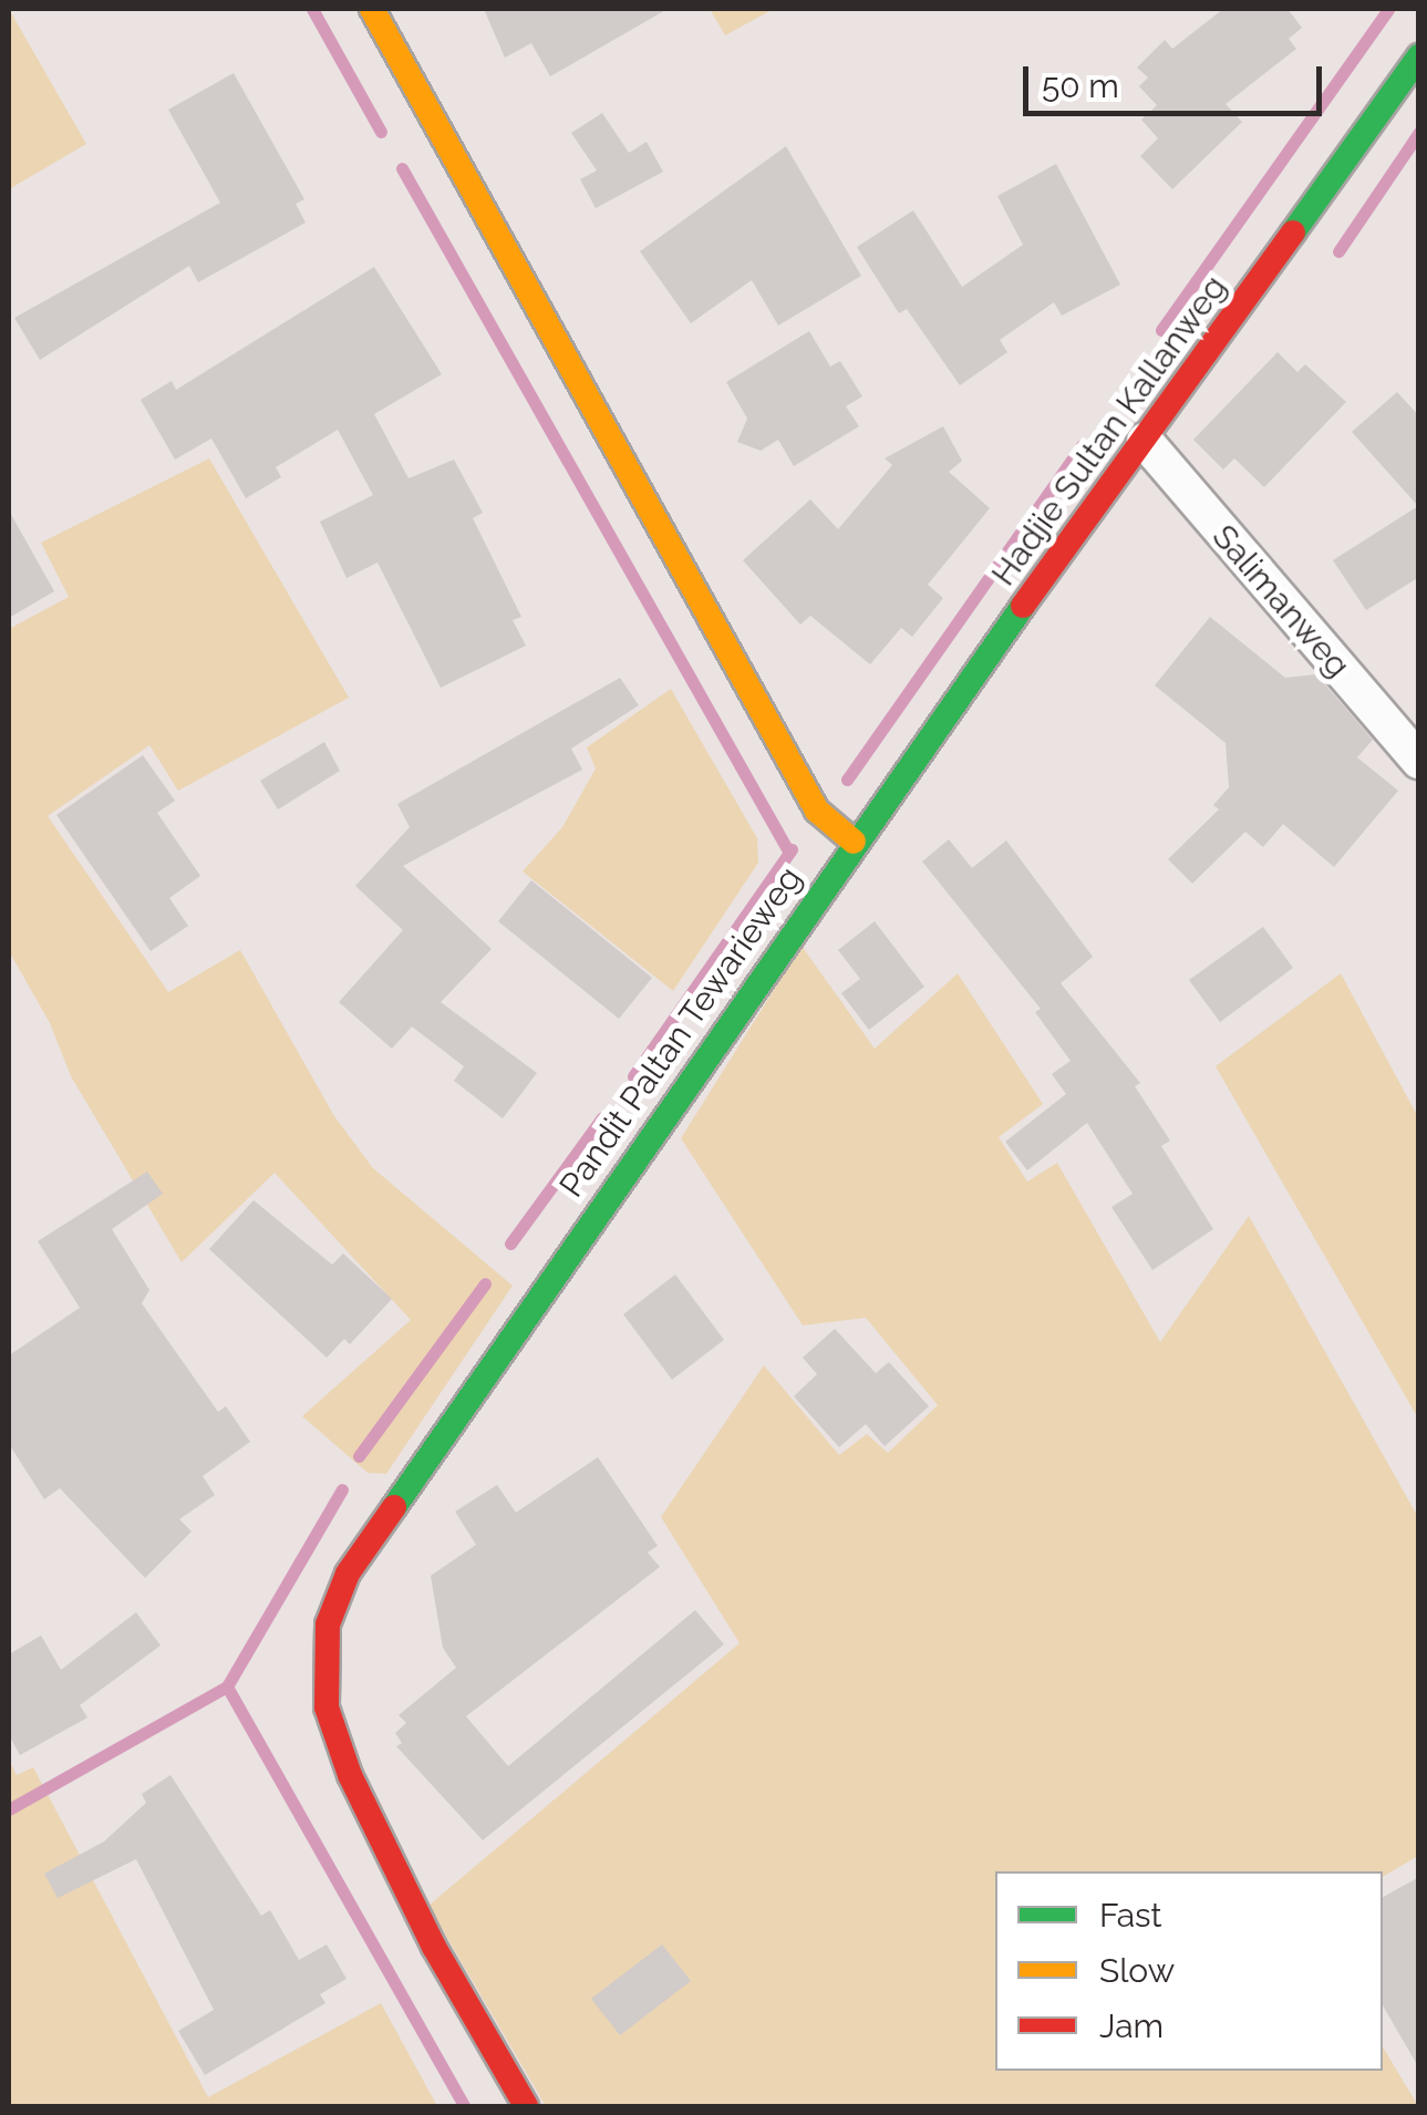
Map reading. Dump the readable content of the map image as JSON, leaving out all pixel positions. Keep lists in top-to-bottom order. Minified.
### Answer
{"streets":{"street":["Hadjie Sultan Kallanweg","Salimanweg","Pandit Paltan Tewarieweg"]},"crossings":[["Hadjie Sultan Kallanweg","Salimanweg"],["Hadjie Sultan Kallanweg","Pandit Paltan Tewarieweg"]],"legend":["Fast","Slow","Jam"],"scale_bar":"50 m"}
